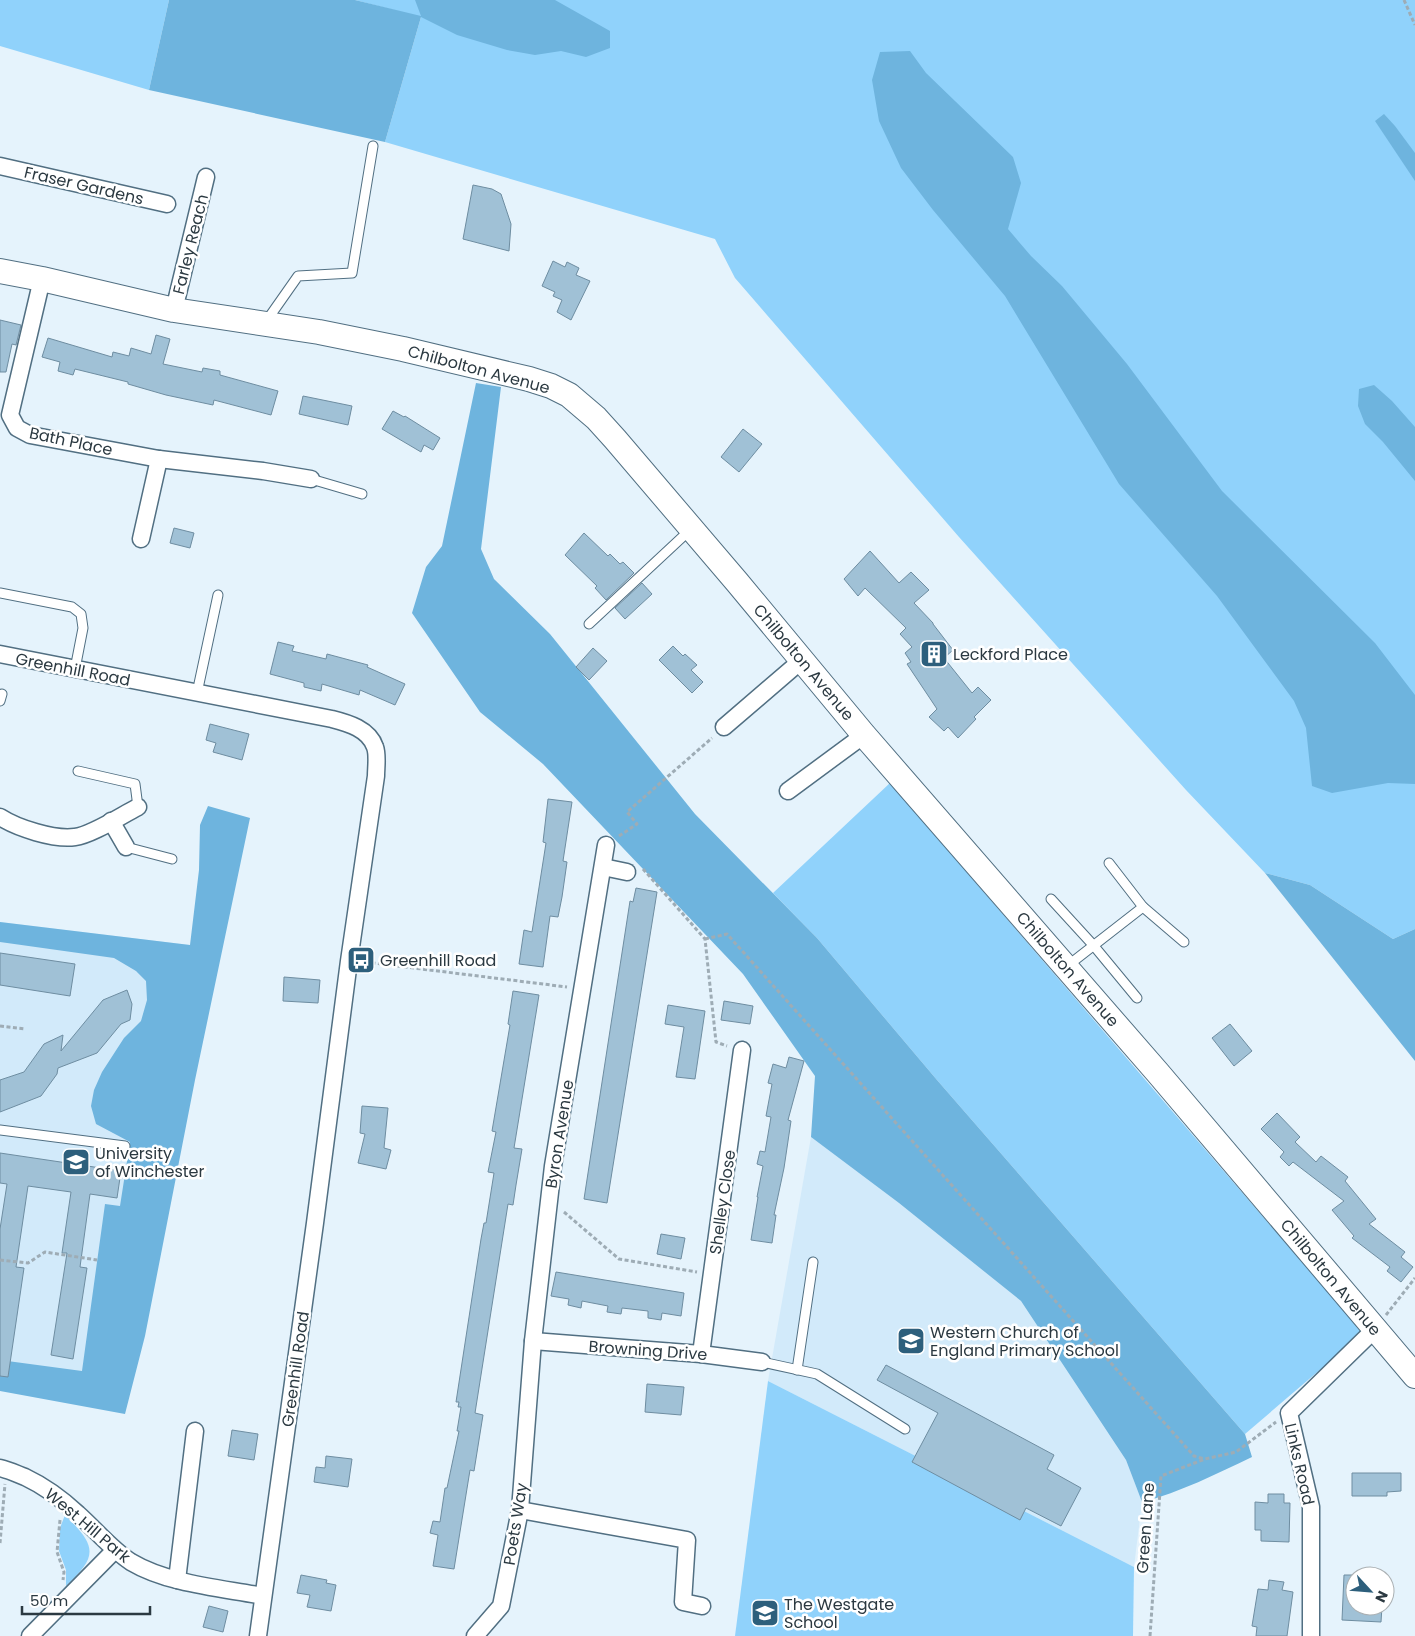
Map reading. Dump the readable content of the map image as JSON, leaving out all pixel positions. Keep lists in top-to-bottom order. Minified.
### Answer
{"streets":{"main road":["Chilbolton Avenue"],"street":["Fraser Gardens","Farley Reach","Bath Place","Greenhill Road","Byron Avenue","Shelley Close","Browning Drive","Links Road","Poets Way","West Hill Park"],"path":["Green Lane"]},"crossings":[["Farley Reach","Chilbolton Avenue"],["Chilbolton Avenue","Bath Place"],["Chilbolton Avenue","Links Road"],["Greenhill Road","West Hill Park"],["Byron Avenue","Browning Drive"],["Byron Avenue","Poets Way"],["Shelley Close","Browning Drive"],["Links Road","Green Lane"]],"places":{"building":["Leckford Place"],"bus stop":["Greenhill Road"],"school or university":["University of Winchester","Western Church of England Primary School","The Westgate School"]},"scale_bar":"50 m","north":"bottom right"}
